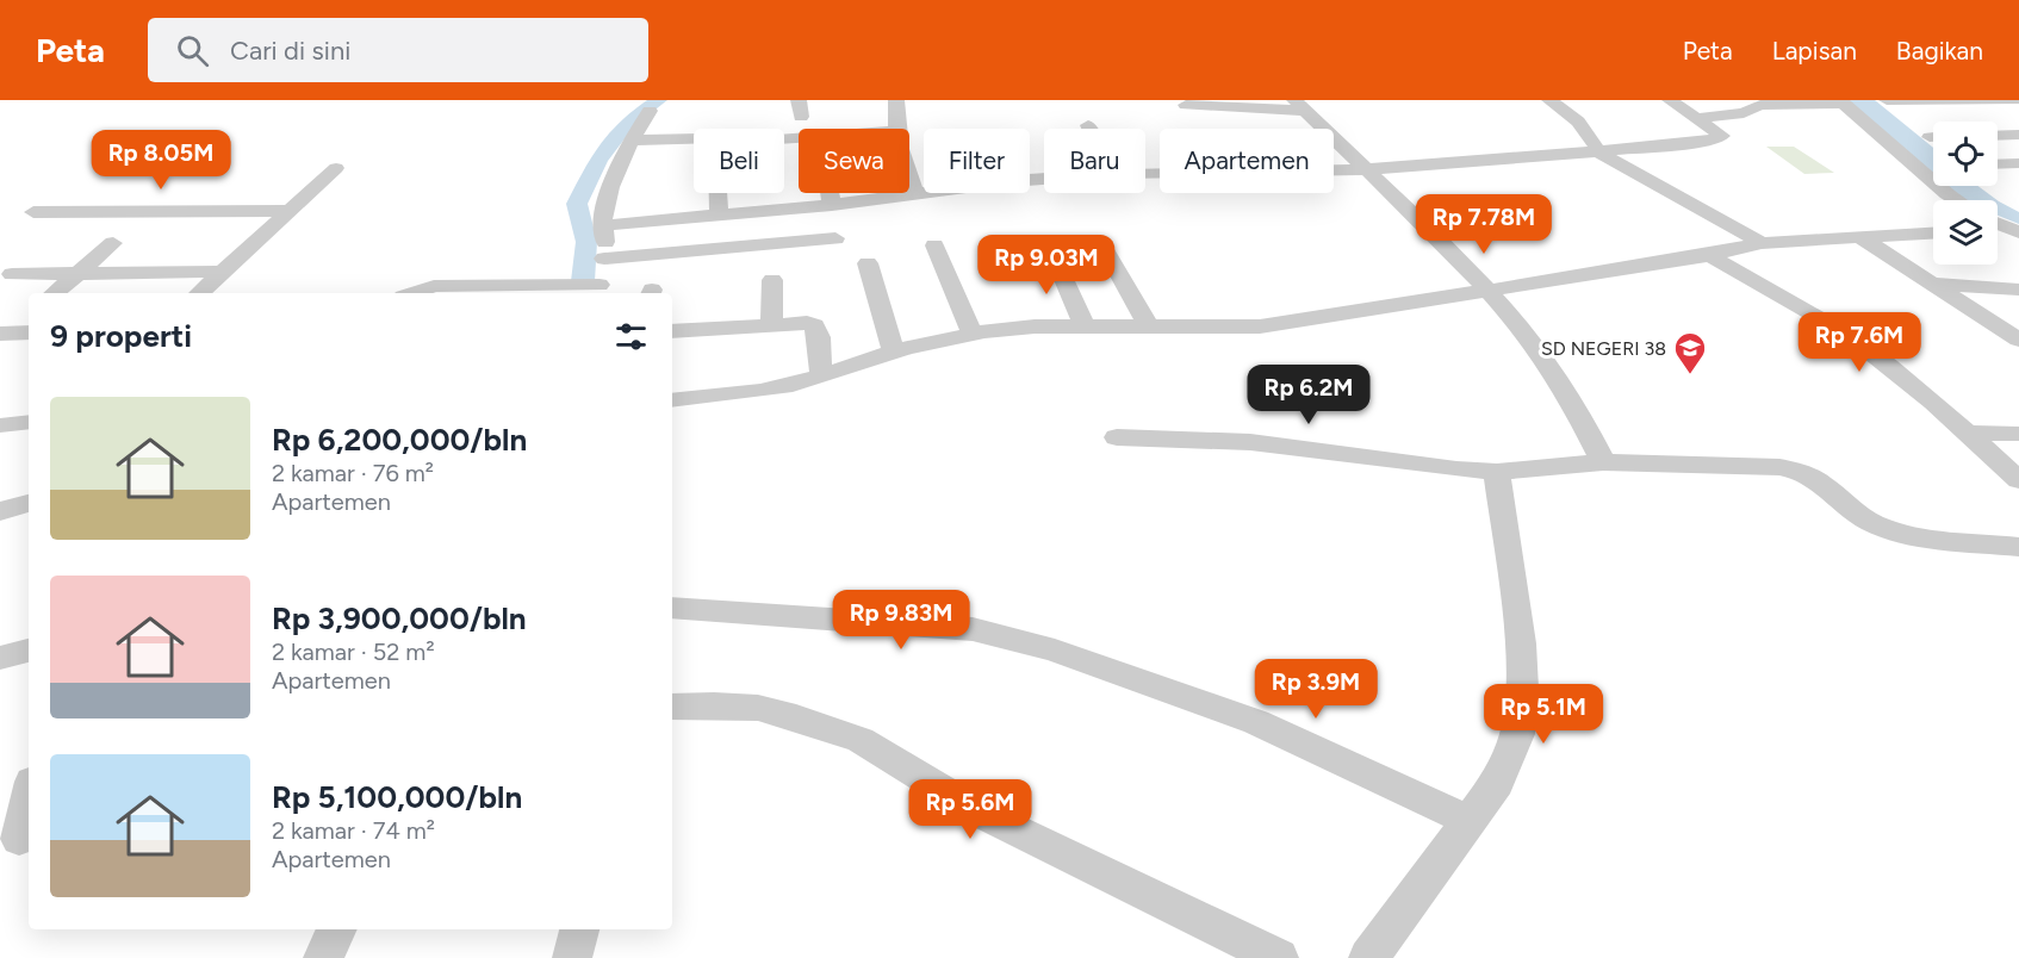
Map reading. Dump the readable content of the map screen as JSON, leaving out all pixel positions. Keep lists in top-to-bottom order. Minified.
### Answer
{"places":{"school or university":["SD NEGERI 38"]},"page":{"header":"Peta","search":"Cari di sini","nav":["Peta","Lapisan","Bagikan"],"chip":["Beli","Sewa","Filter","Baru","Apartemen"],"price":["Rp 8.05M","Rp 7.78M","Rp 9.03M","Rp 7.6M","Rp 6.2M","Rp 9.83M","Rp 3.9M","Rp 5.1M","Rp 5.6M"],"heading":"9 properti","list":[{"name":"Rp 6,200,000/bln","note":"2 kamar · 76 m² · Apartemen"},{"name":"Rp 3,900,000/bln","note":"2 kamar · 52 m² · Apartemen"},{"name":"Rp 5,100,000/bln","note":"2 kamar · 74 m² · Apartemen"}]}}
